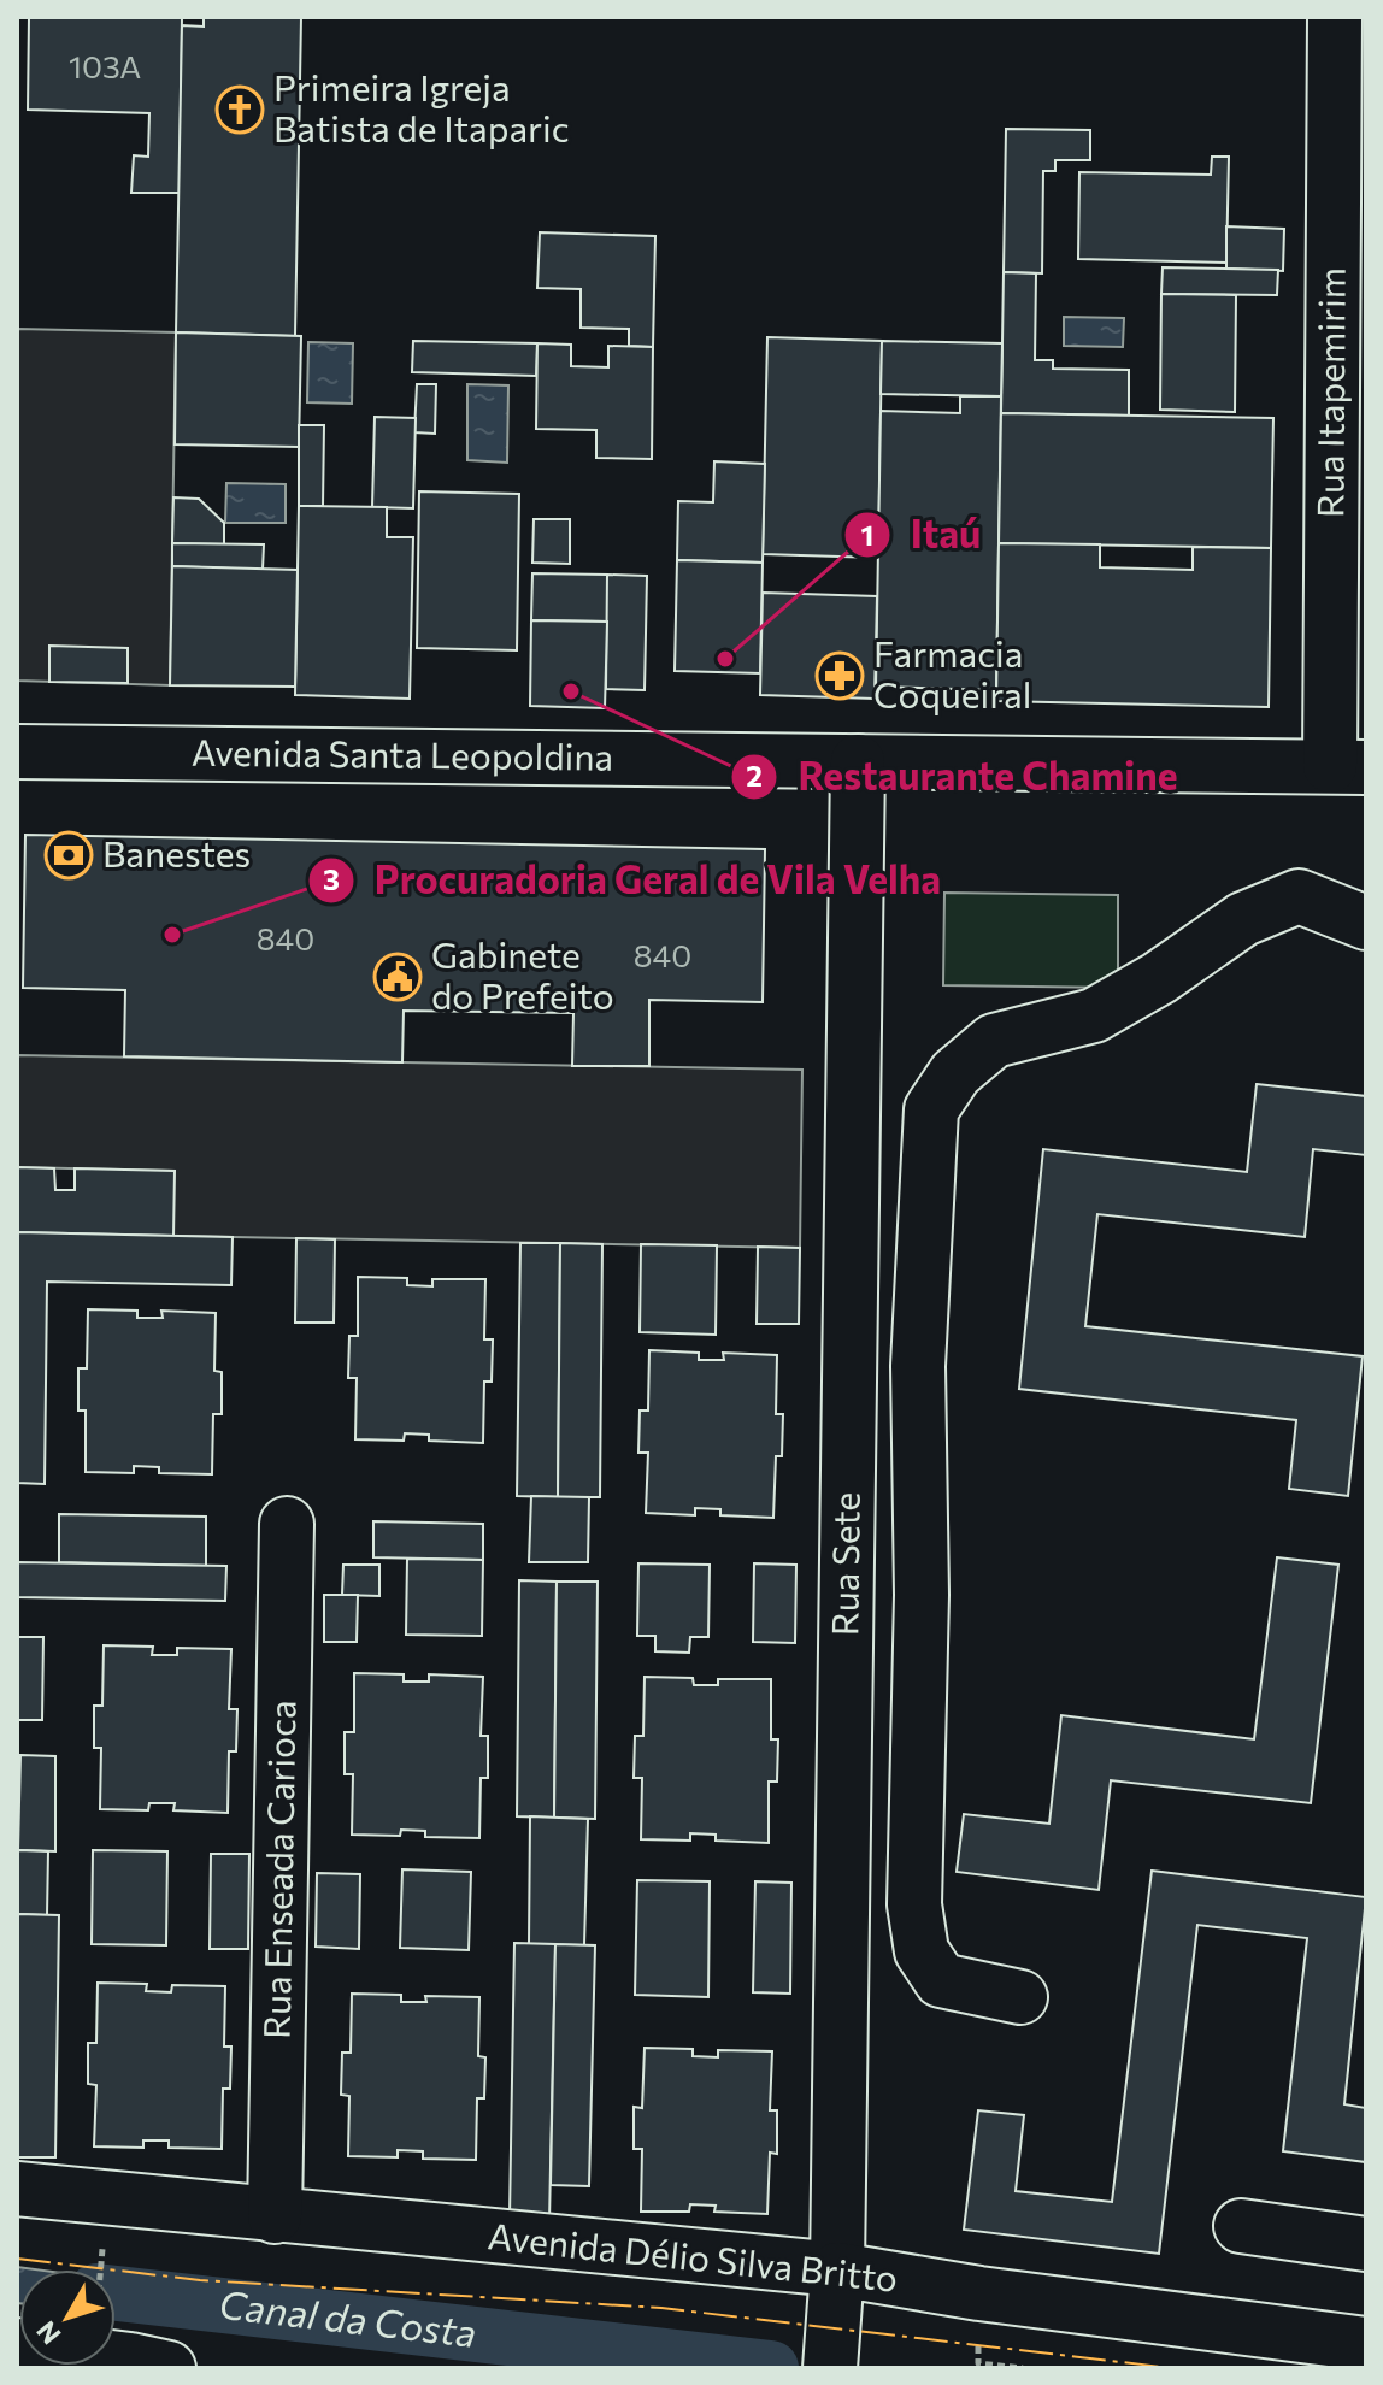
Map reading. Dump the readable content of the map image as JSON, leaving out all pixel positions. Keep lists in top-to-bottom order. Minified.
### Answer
{"streets":{"street":["Rua Itapemirim","Avenida Santa Leopoldina","Rua Sete","Rua Enseada Carioca","Avenida Délio Silva Britto"]},"crossings":[["Rua Itapemirim","Avenida Santa Leopoldina"],["Avenida Santa Leopoldina","Rua Sete"],["Rua Sete","Avenida Délio Silva Britto"],["Rua Enseada Carioca","Avenida Délio Silva Britto"]],"water":["Canal da Costa"],"places":{"church":["Primeira Igreja Batista de Itaparic"],"other":["Itaú","Restaurante Chamine","Procuradoria Geral de Vila Velha"],"pharmacy":["Farmacia Coqueiral"],"bank":["Banestes"],"public building":["Gabinete do Prefeito"]},"house_numbers":["103A","840","840"],"north":"bottom left"}
